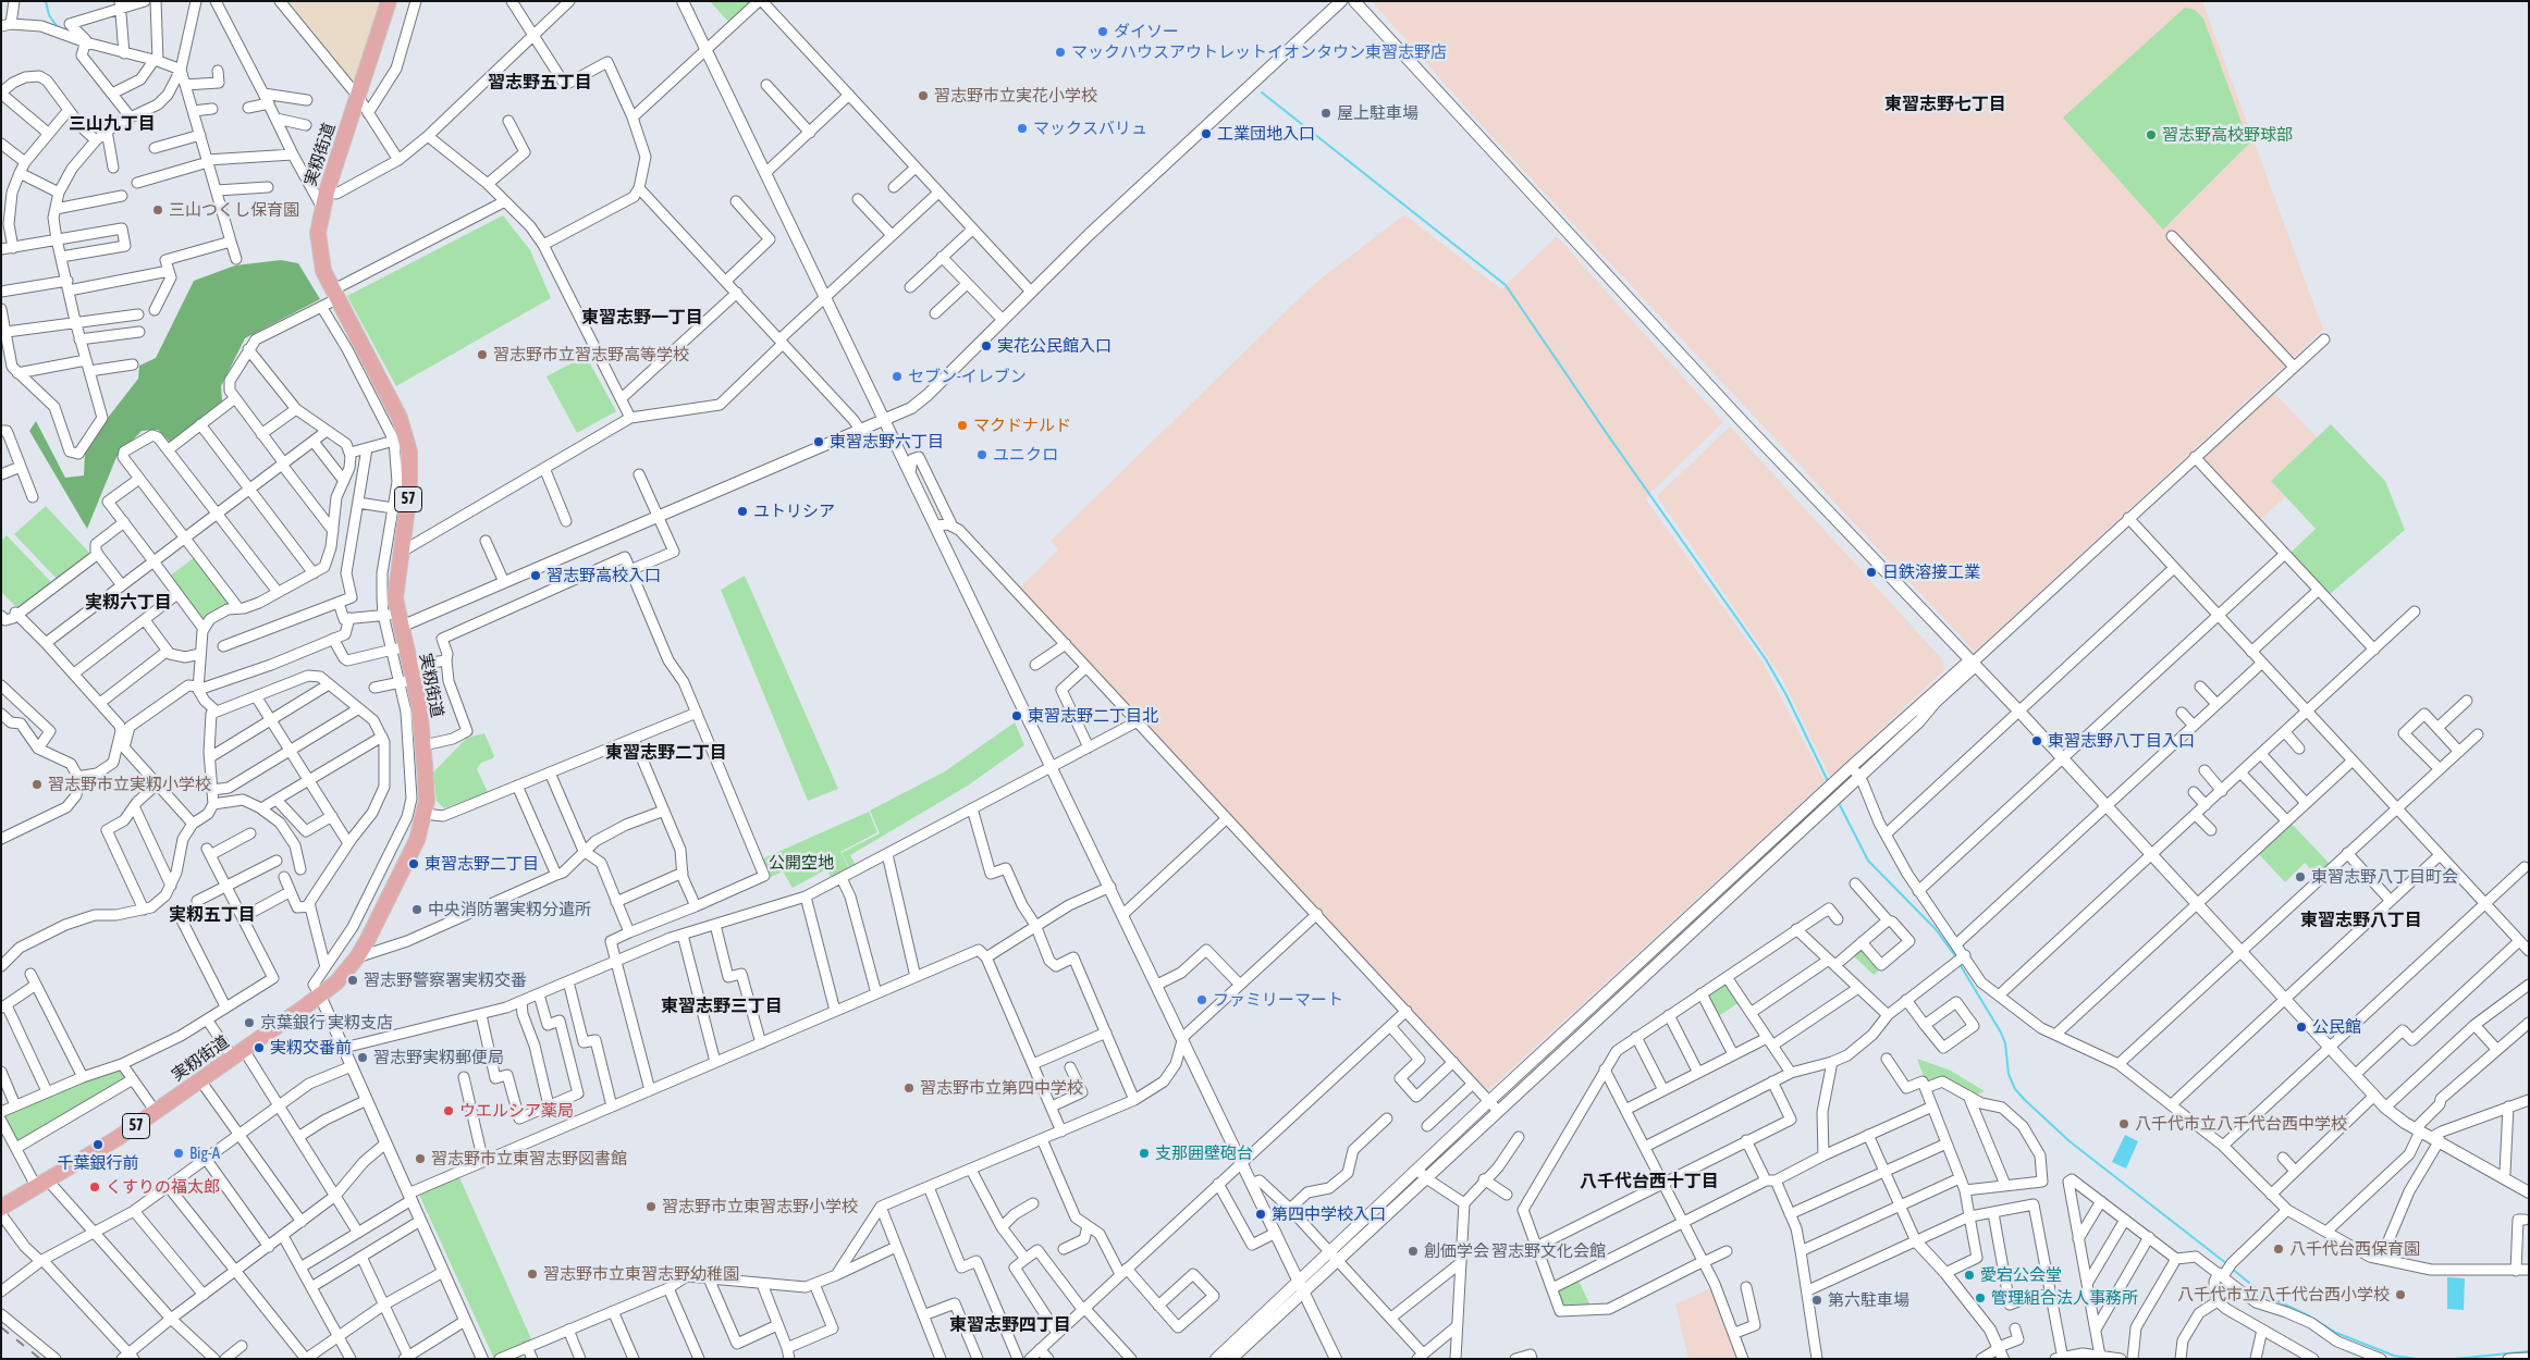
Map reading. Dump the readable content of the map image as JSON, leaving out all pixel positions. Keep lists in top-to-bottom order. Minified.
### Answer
{"streets":{"main road":["実籾街道","57"]},"districts":["習志野五丁目","東習志野七丁目","三山九丁目","東習志野一丁目","実籾六丁目","東習志野二丁目","実籾五丁目","東習志野八丁目","東習志野三丁目","八千代台西十丁目","東習志野四丁目"],"parks":["公開空地"],"places":["ダイソー","マックハウスアウトレットイオンタウン東習志野店","習志野市立実花小学校","屋上駐車場","マックスバリュ","工業団地入口","習志野高校野球部","三山つくし保育園","実花公民館入口","習志野市立習志野高等学校","セブン-イレブン","マクドナルド","東習志野六丁目","ユニクロ","ユトリシア","日鉄溶接工業","習志野高校入口","東習志野二丁目北","東習志野八丁目入口","習志野市立実籾小学校","東習志野二丁目","東習志野八丁目町会","中央消防署実籾分遣所","習志野警察署実籾交番","ファミリーマート","京葉銀行 実籾支店","公民館","実籾交番前","習志野実籾郵便局","習志野市立第四中学校","ウエルシア薬局","八千代市立八千代台西中学校","千葉銀行前","Big-A","支那囲壁砲台","習志野市立東習志野図書館","くすりの福太郎","習志野市立東習志野小学校","第四中学校入口","八千代台西保育園","創価学会 習志野文化会館","習志野市立東習志野幼稚園","愛宕公会堂","八千代市立八千代台西小学校","管理組合法人事務所","第六駐車場"]}
